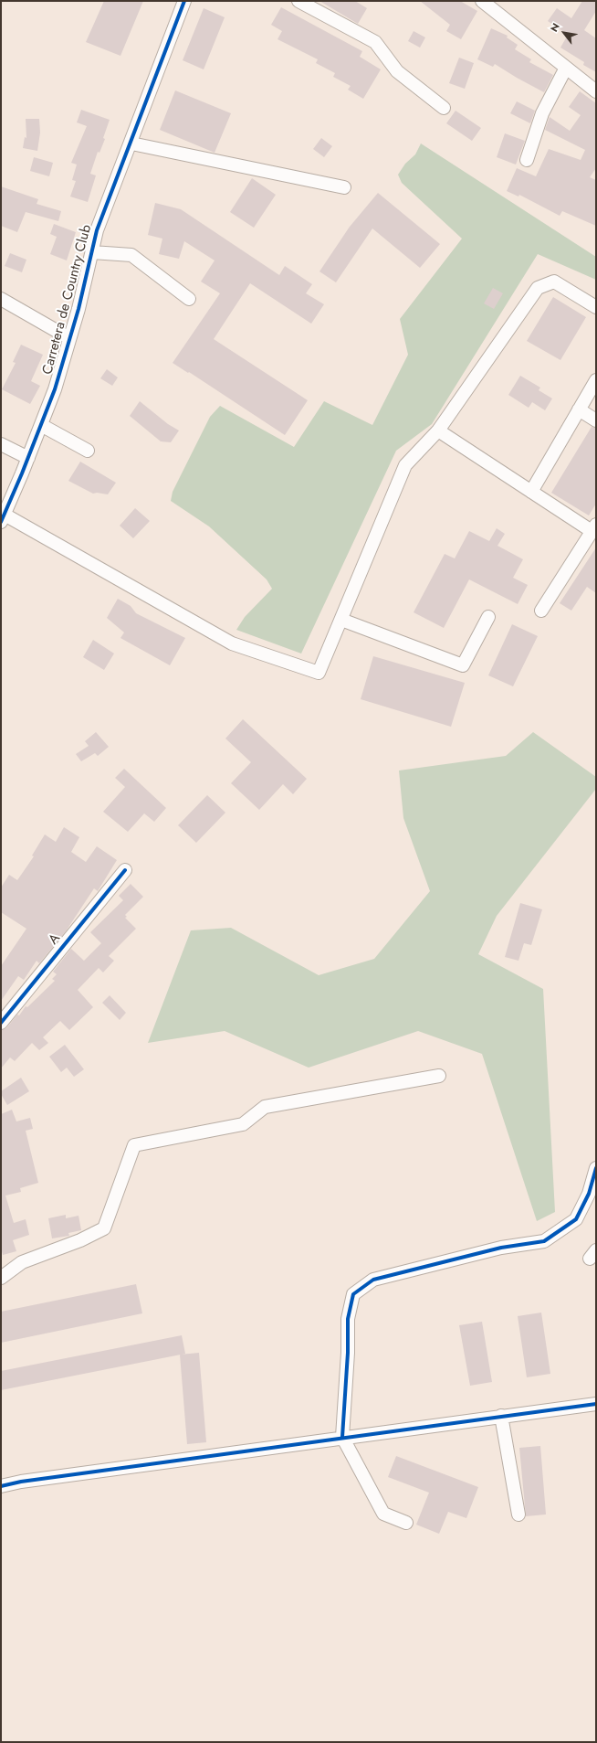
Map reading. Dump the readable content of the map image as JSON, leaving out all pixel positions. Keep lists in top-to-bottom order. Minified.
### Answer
{"streets":{"street":["Carretera de Country Club","A"]},"north":"top left"}
